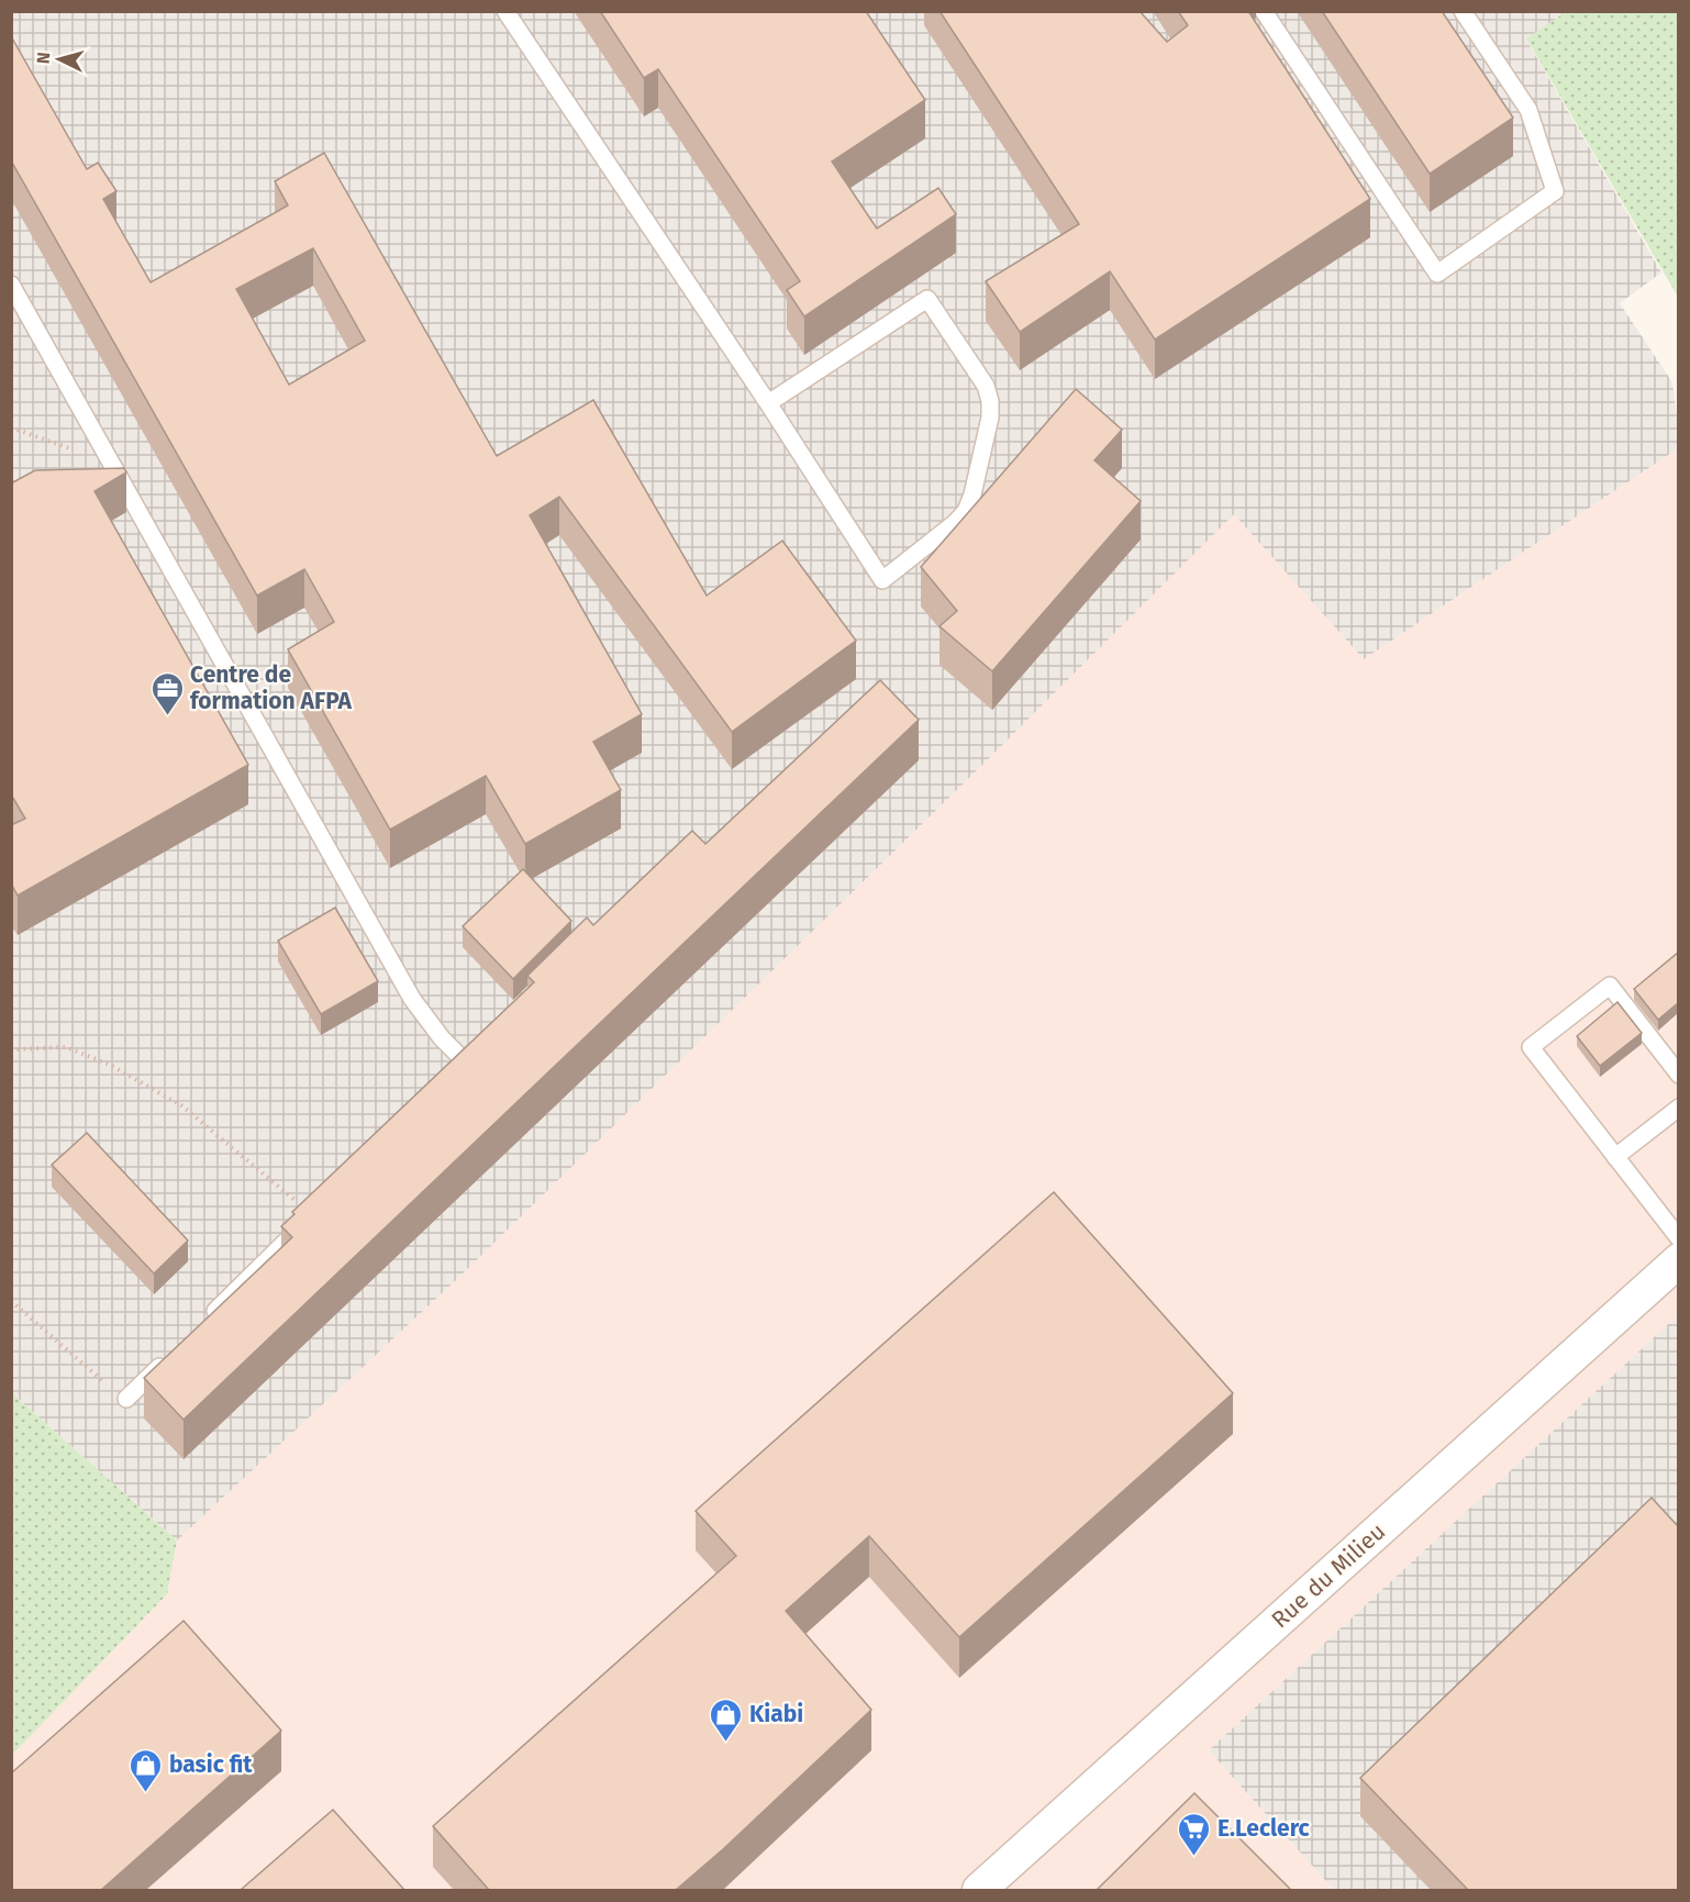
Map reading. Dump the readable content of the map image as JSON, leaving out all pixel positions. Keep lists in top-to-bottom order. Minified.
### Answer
{"streets":{"street":["Rue du Milieu"]},"places":{"office":["Centre de formation AFPA"],"shop":["Kiabi","basic fit"],"supermarket":["E.Leclerc"]},"north":"left"}
